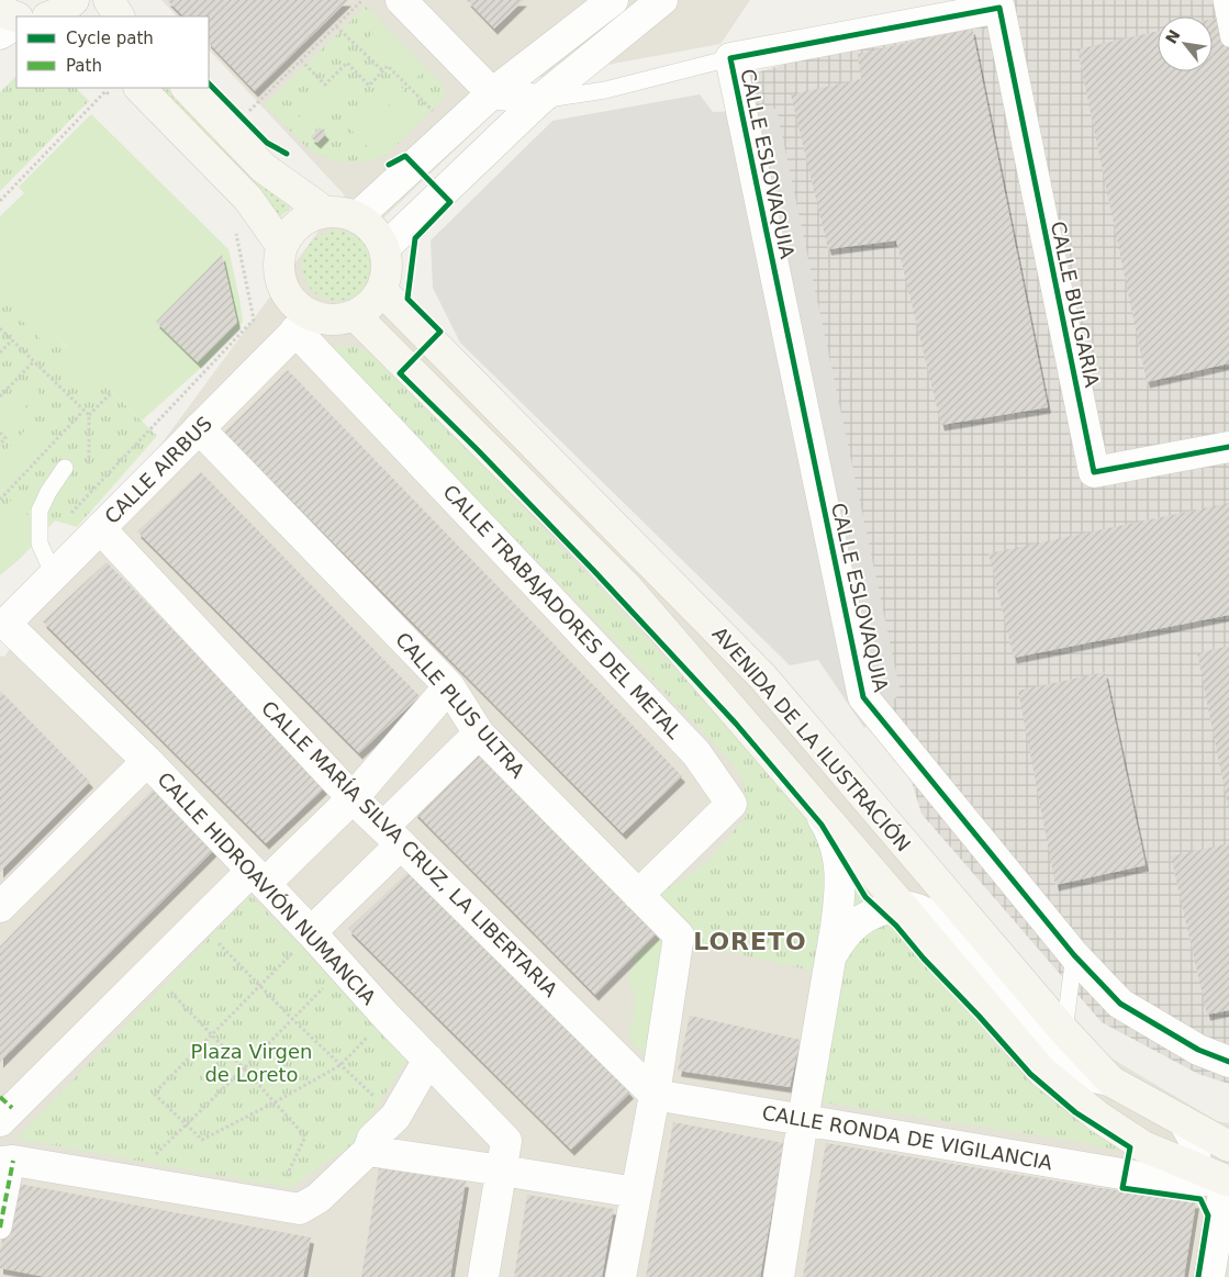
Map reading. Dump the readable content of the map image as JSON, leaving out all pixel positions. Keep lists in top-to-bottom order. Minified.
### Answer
{"streets":{"main road":["AVENIDA DE LA ILUSTRACIÓN"],"street":["CALLE ESLOVAQUIA","CALLE BULGARIA","CALLE AIRBUS","CALLE TRABAJADORES DEL METAL","CALLE PLUS ULTRA","CALLE MARÍA SILVA CRUZ, LA LIBERTARIA","CALLE HIDROAVIÓN NUMANCIA","CALLE RONDA DE VIGILANCIA"]},"crossings":[["CALLE ESLOVAQUIA","CALLE BULGARIA"],["CALLE AIRBUS","CALLE TRABAJADORES DEL METAL"],["CALLE AIRBUS","CALLE PLUS ULTRA"],["CALLE AIRBUS","AVENIDA DE LA ILUSTRACIÓN"],["CALLE AIRBUS","CALLE MARÍA SILVA CRUZ, LA LIBERTARIA"],["CALLE AIRBUS","CALLE HIDROAVIÓN NUMANCIA"],["CALLE TRABAJADORES DEL METAL","CALLE PLUS ULTRA"],["CALLE TRABAJADORES DEL METAL","AVENIDA DE LA ILUSTRACIÓN"],["CALLE PLUS ULTRA","CALLE MARÍA SILVA CRUZ, LA LIBERTARIA"],["CALLE PLUS ULTRA","CALLE RONDA DE VIGILANCIA"],["CALLE MARÍA SILVA CRUZ, LA LIBERTARIA","CALLE RONDA DE VIGILANCIA"]],"districts":["LORETO"],"parks":["Plaza Virgen de Loreto"],"legend":["Cycle path","Path"],"north":"top left"}
